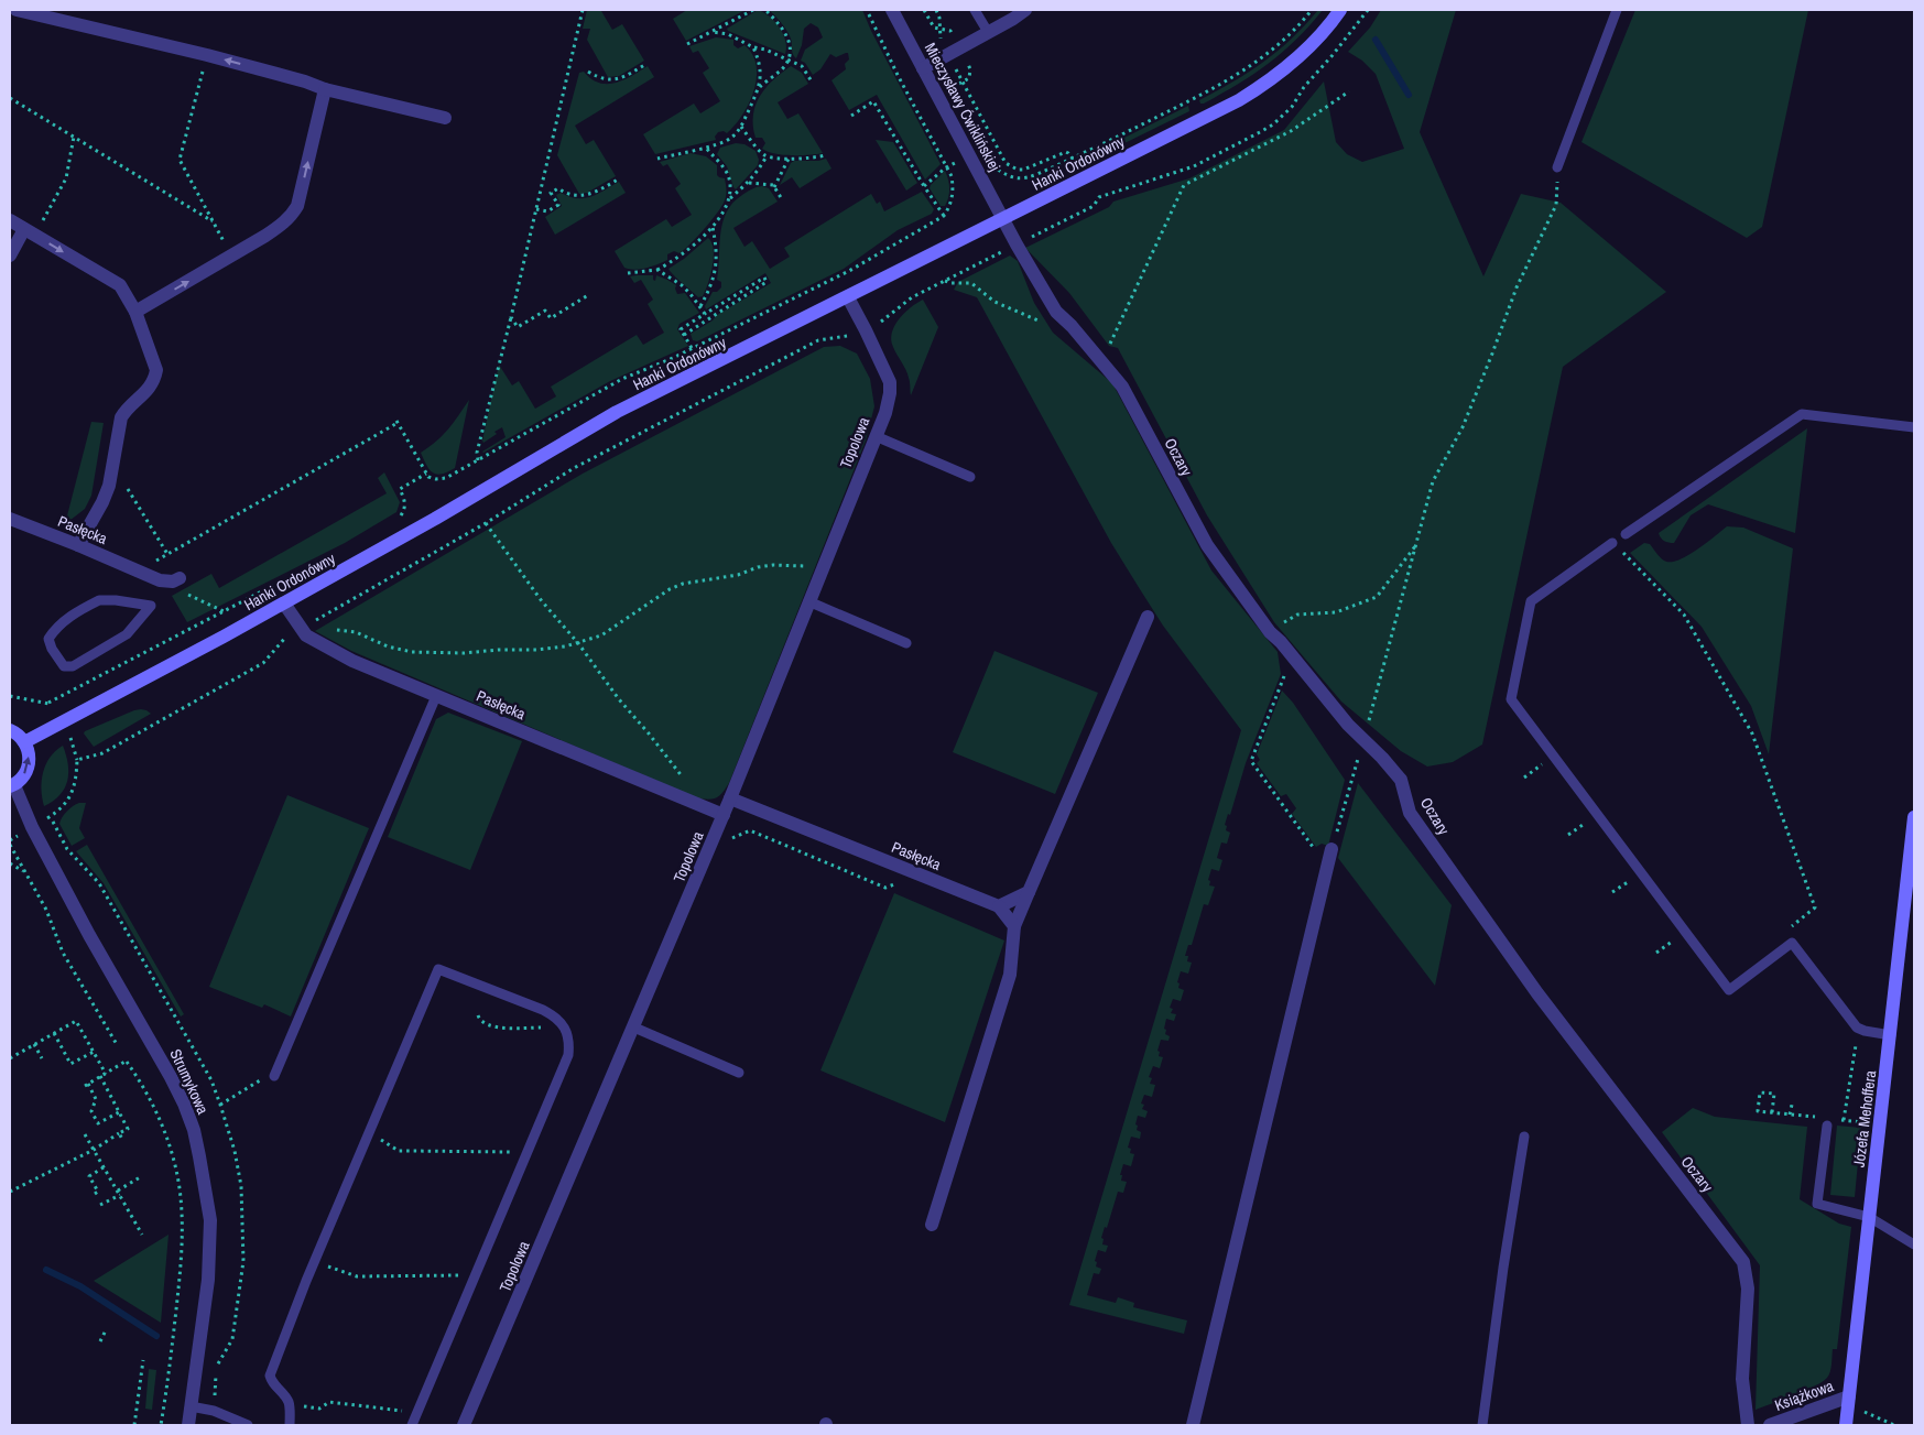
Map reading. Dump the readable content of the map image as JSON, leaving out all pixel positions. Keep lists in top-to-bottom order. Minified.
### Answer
{"streets":{"street":["Mieczysławy Ćwiklińskiej","Hanki Ordonówny","Topolowa","Oczary","Pasłęcka","Strumykowa","Józefa Mehoffera","Książkowa"]},"crossings":[["Mieczysławy Ćwiklińskiej","Hanki Ordonówny"],["Mieczysławy Ćwiklińskiej","Oczary"],["Hanki Ordonówny","Topolowa"],["Hanki Ordonówny","Oczary"],["Hanki Ordonówny","Pasłęcka"],["Topolowa","Pasłęcka"],["Józefa Mehoffera","Książkowa"]]}
